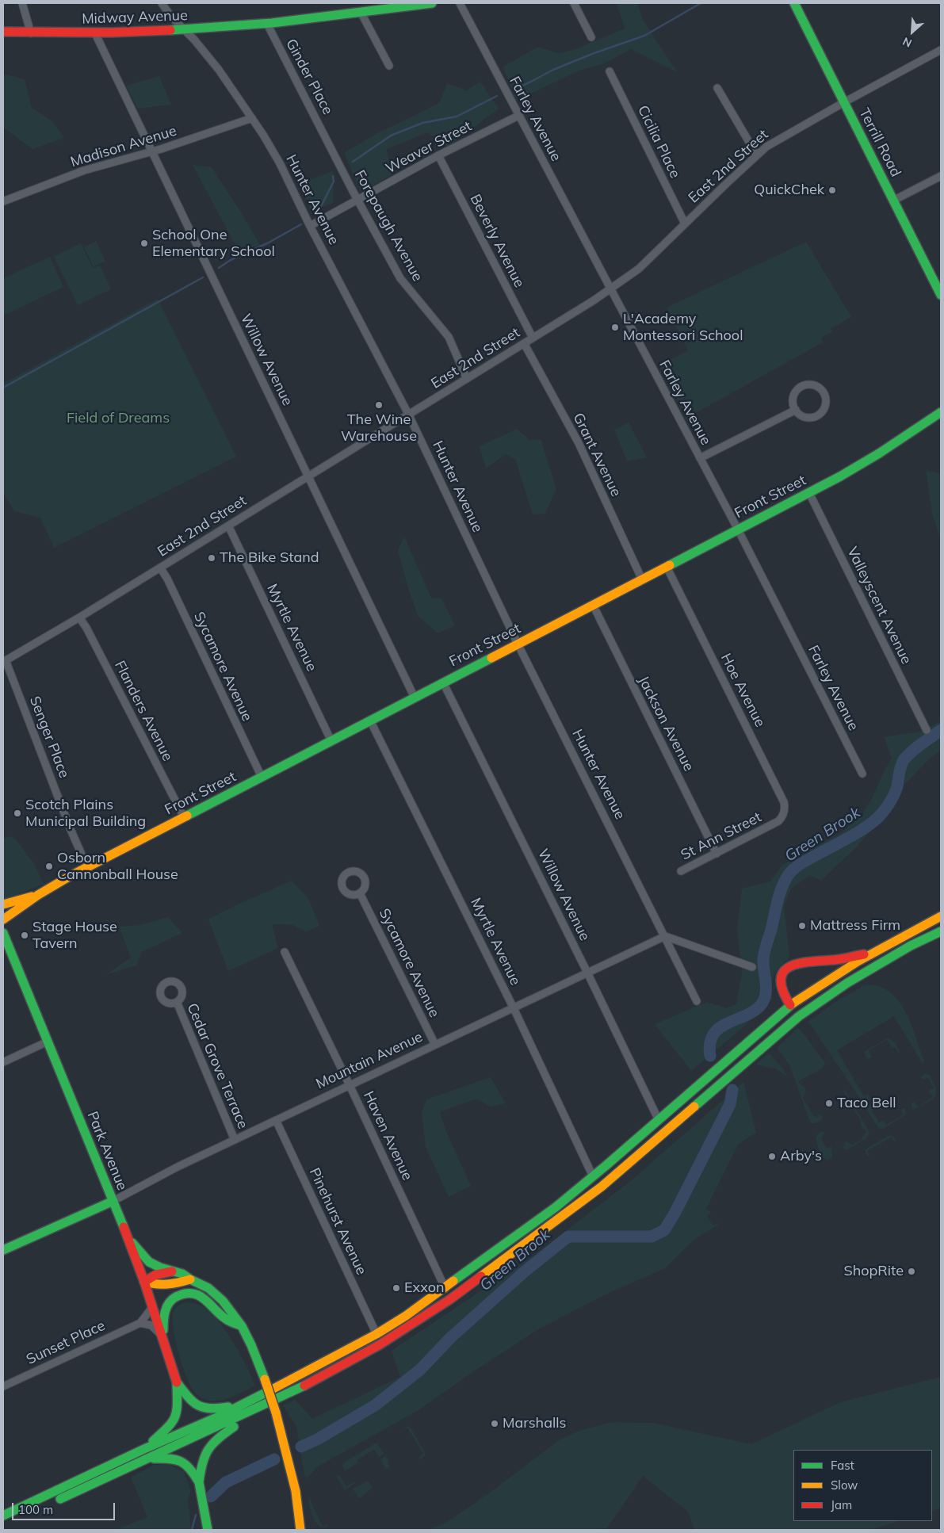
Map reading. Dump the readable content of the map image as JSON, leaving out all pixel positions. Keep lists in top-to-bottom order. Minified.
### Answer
{"streets":{"main road":["Midway Avenue","Terrill Road","Front Street","Mountain Avenue","Park Avenue"],"street":["Ginder Place","Farley Avenue","Cicilia Place","Madison Avenue","Weaver Street","East 2nd Street","Hunter Avenue","Forepaugh Avenue","Beverly Avenue","Willow Avenue","Grant Avenue","Valleyscent Avenue","Myrtle Avenue","Sycamore Avenue","Hoe Avenue","Flanders Avenue","Jackson Avenue","Senger Place","St Ann Street","Cedar Grove Terrace","Haven Avenue","Pinehurst Avenue","Sunset Place"]},"crossings":[["Midway Avenue","Ginder Place"],["Midway Avenue","Hunter Avenue"],["Midway Avenue","Willow Avenue"],["Ginder Place","Forepaugh Avenue"],["Farley Avenue","Weaver Street"],["Farley Avenue","East 2nd Street"],["Farley Avenue","Front Street"],["Cicilia Place","East 2nd Street"],["Terrill Road","East 2nd Street"],["Madison Avenue","Hunter Avenue"],["Madison Avenue","Willow Avenue"],["Weaver Street","Hunter Avenue"],["Weaver Street","Forepaugh Avenue"],["Weaver Street","Beverly Avenue"],["East 2nd Street","Hunter Avenue"],["East 2nd Street","Forepaugh Avenue"],["East 2nd Street","Beverly Avenue"],["East 2nd Street","Willow Avenue"],["East 2nd Street","Grant Avenue"],["East 2nd Street","Myrtle Avenue"],["East 2nd Street","Sycamore Avenue"],["East 2nd Street","Flanders Avenue"],["East 2nd Street","Senger Place"],["Hunter Avenue","Front Street"],["Hunter Avenue","Mountain Avenue"],["Willow Avenue","Front Street"],["Willow Avenue","Mountain Avenue"],["Grant Avenue","Front Street"],["Front Street","Valleyscent Avenue"],["Front Street","Myrtle Avenue"],["Front Street","Sycamore Avenue"],["Front Street","Hoe Avenue"],["Front Street","Flanders Avenue"],["Front Street","Jackson Avenue"],["Front Street","Senger Place"],["Myrtle Avenue","Mountain Avenue"],["Sycamore Avenue","Mountain Avenue"],["Hoe Avenue","St Ann Street"],["Jackson Avenue","St Ann Street"],["Mountain Avenue","Cedar Grove Terrace"],["Mountain Avenue","Haven Avenue"],["Mountain Avenue","Park Avenue"],["Mountain Avenue","Pinehurst Avenue"],["Park Avenue","Sunset Place"]],"water":["Green Brook"],"parks":["Field of Dreams"],"places":["QuickChek","School One Elementary School","L'Academy Montessori School","The Wine Warehouse","The Bike Stand","Scotch Plains Municipal Building","Osborn Cannonball House","Mattress Firm","Stage House Tavern","Taco Bell","Arby's","ShopRite","Exxon","Marshalls"],"legend":["Fast","Slow","Jam"],"scale_bar":"100 m","north":"bottom left"}
